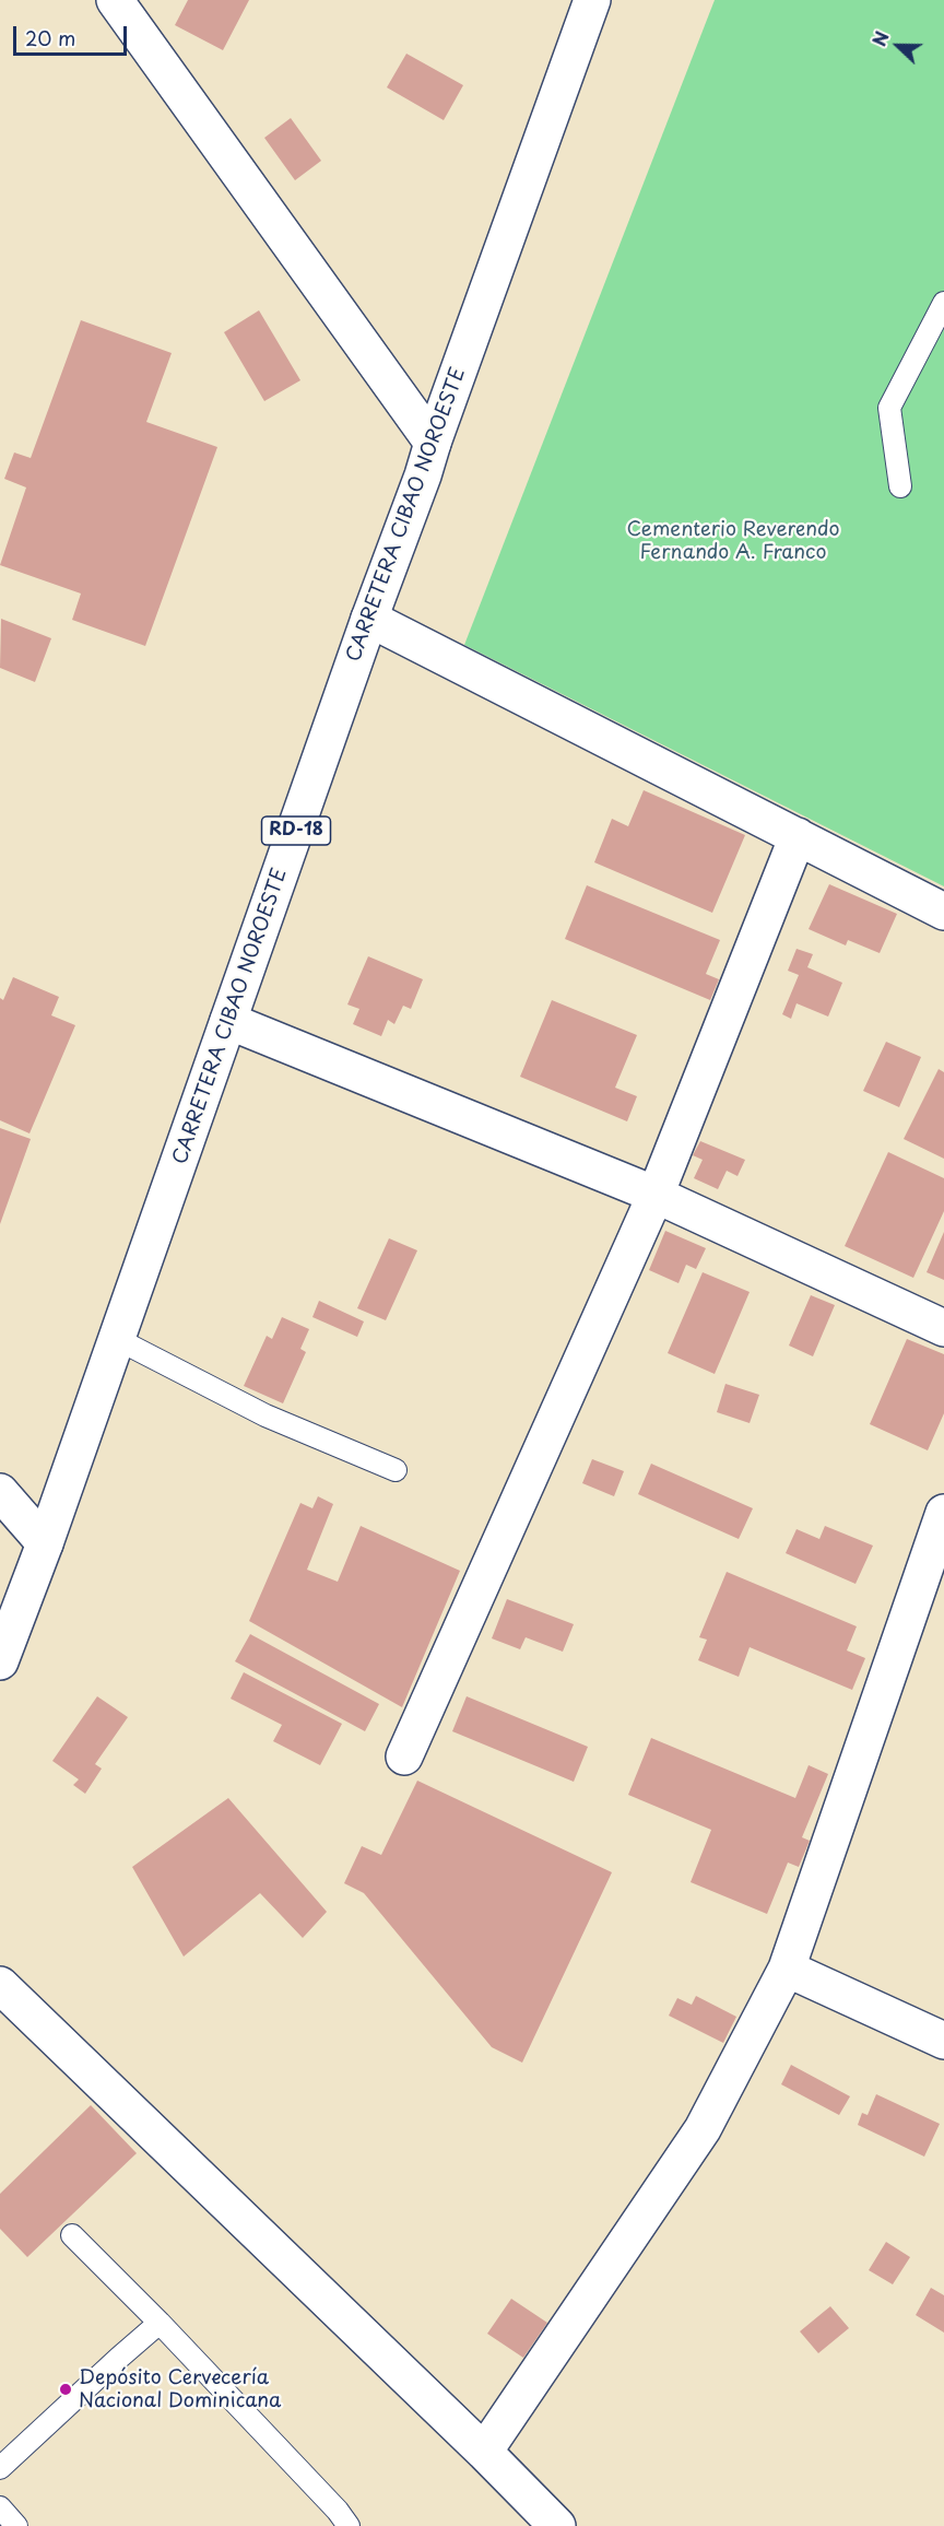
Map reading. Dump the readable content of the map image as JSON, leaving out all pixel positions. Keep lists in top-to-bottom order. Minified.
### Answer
{"streets":{"street":["CARRETERA CIBAO NOROESTE","RD-18"]},"parks":["Cementerio Reverendo Fernando A. Franco"],"places":["Depósito Cervecería Nacional Dominicana"],"scale_bar":"20 m","north":"left"}
